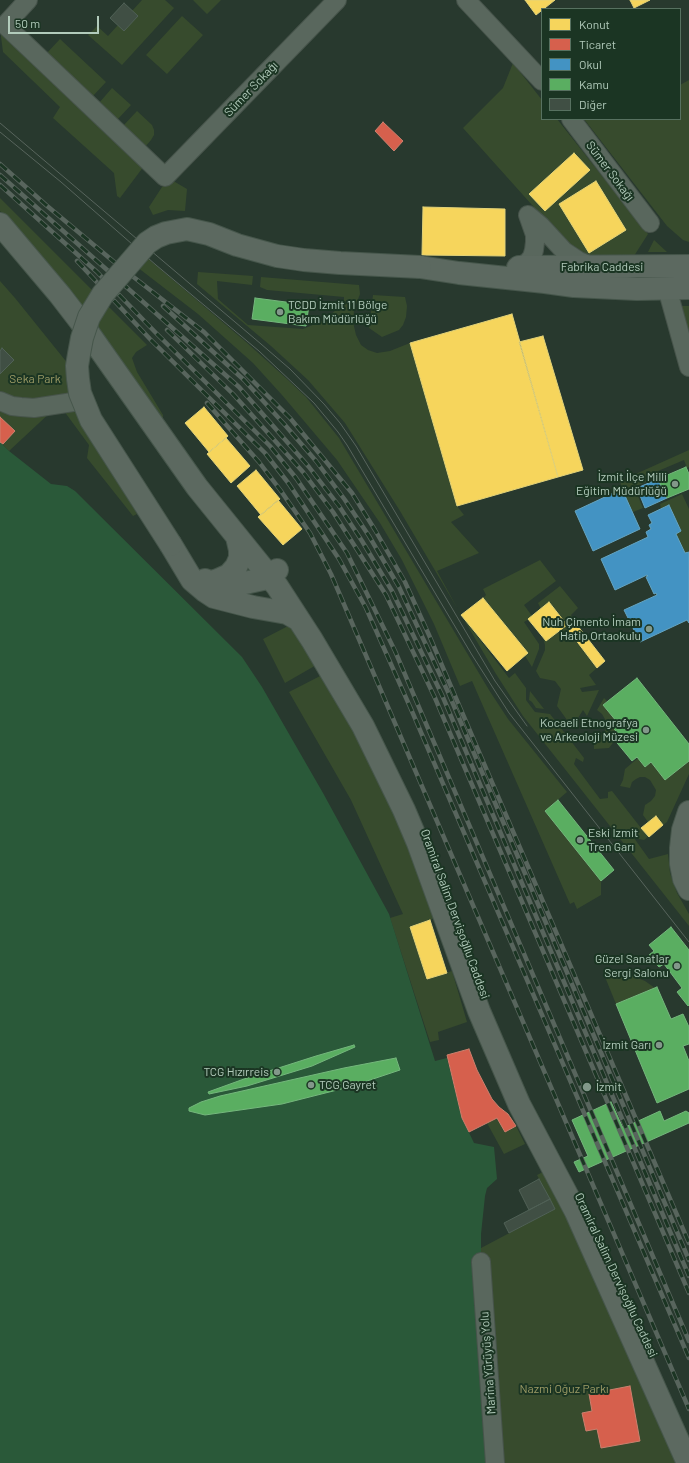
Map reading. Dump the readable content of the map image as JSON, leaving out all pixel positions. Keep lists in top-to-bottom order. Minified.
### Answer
{"streets":{"main road":["Fabrika Caddesi","Oramiral Salim Dervişoğllu Caddesi"],"street":["Sümer Sokağı","Marina Yürüyüş Yolu"]},"parks":["Seka Park","Nazmi Oğuz Parkı"],"places":["TCDD İzmit 11 Bölge Bakım Müdürlüğü","İzmit İlçe Milli Eğitim Müdürlüğü","Nuh Çimento İmam Hatip Ortaokulu","Kocaeli Etnografya ve Arkeoloji Müzesi","Eski İzmit Tren Garı","Güzel Sanatlar Sergi Salonu","İzmit Garı","TCG Hızırreis","TCG Gayret","İzmit"],"legend":["Konut","Ticaret","Okul","Kamu","Diğer"],"scale_bar":"50 m"}
